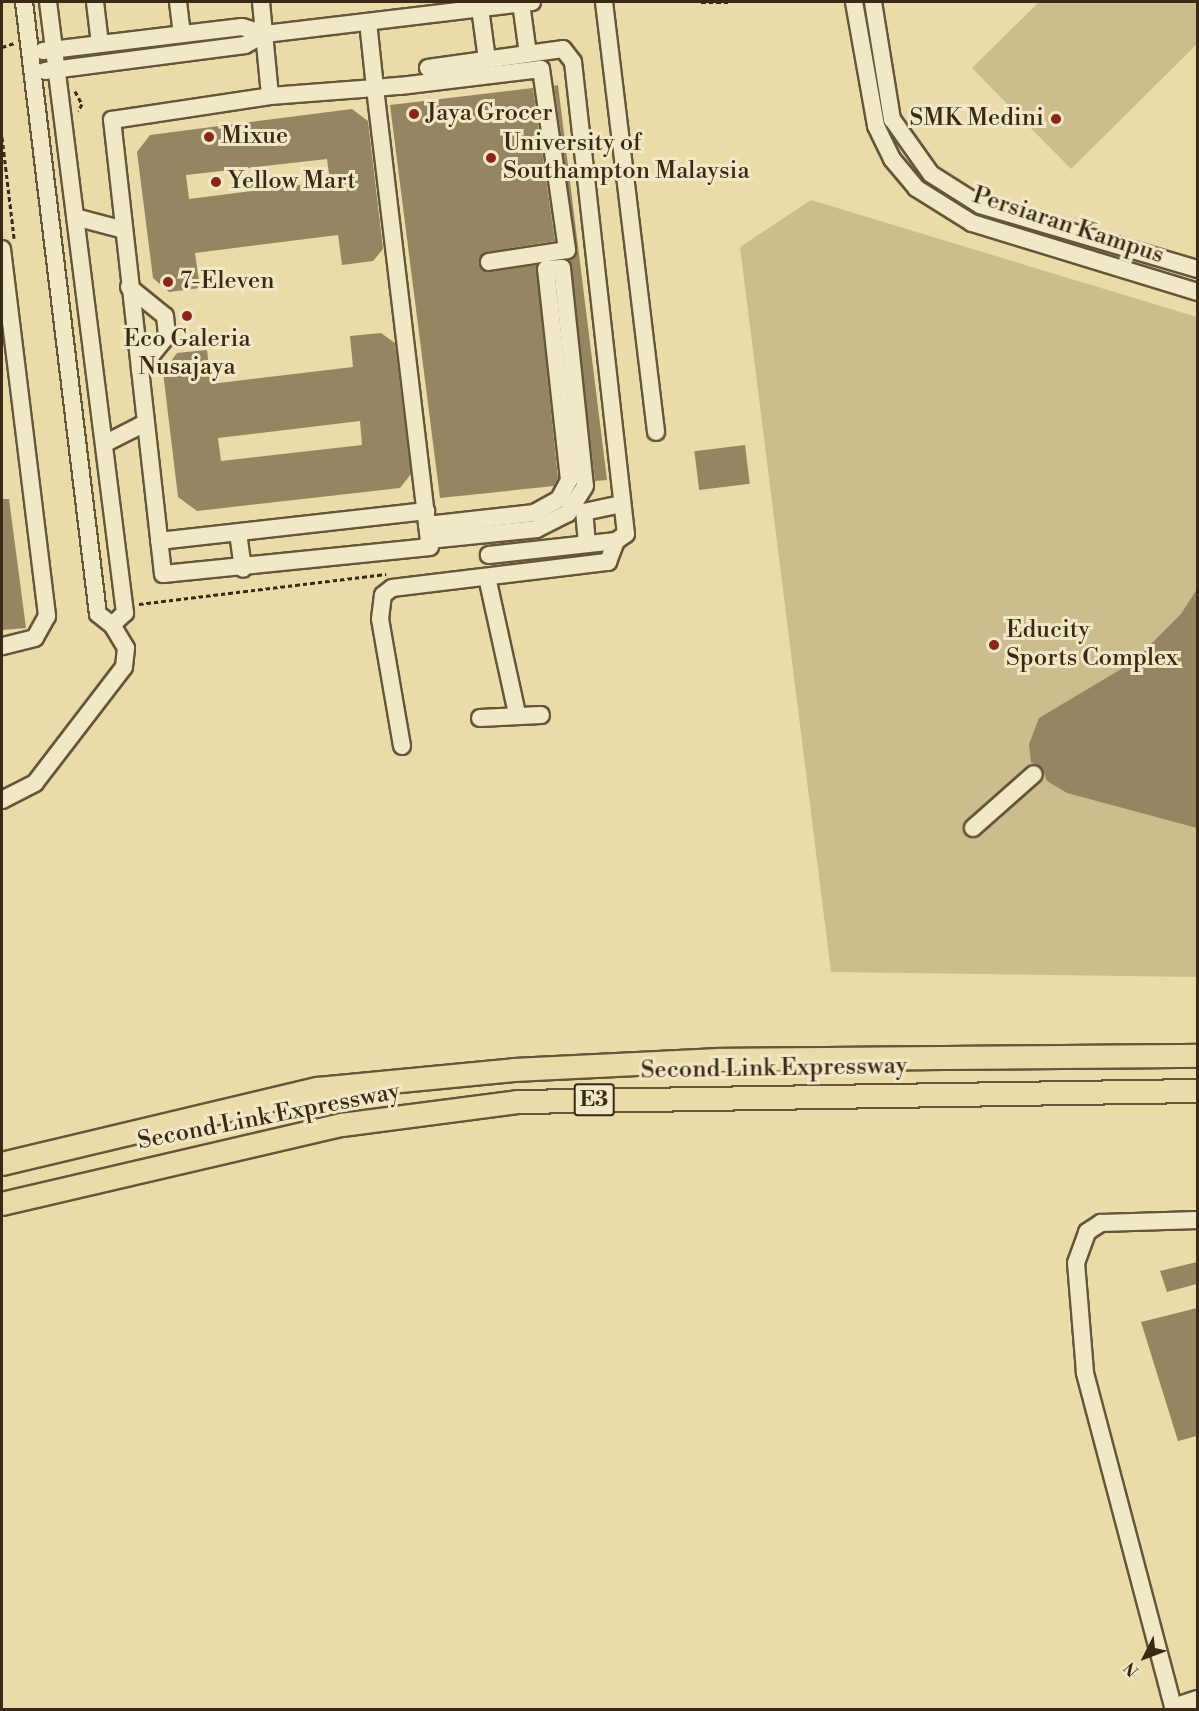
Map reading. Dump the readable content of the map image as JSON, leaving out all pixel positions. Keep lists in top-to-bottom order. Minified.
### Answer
{"streets":{"highway":["Second Link Expressway","E3"],"street":["Persiaran Kampus"]},"places":["Jaya Grocer","SMK Medini","Mixue","University of Southampton Malaysia","Yellow Mart","7-Eleven","Eco Galeria Nusajaya","Educity Sports Complex"],"north":"bottom left"}
